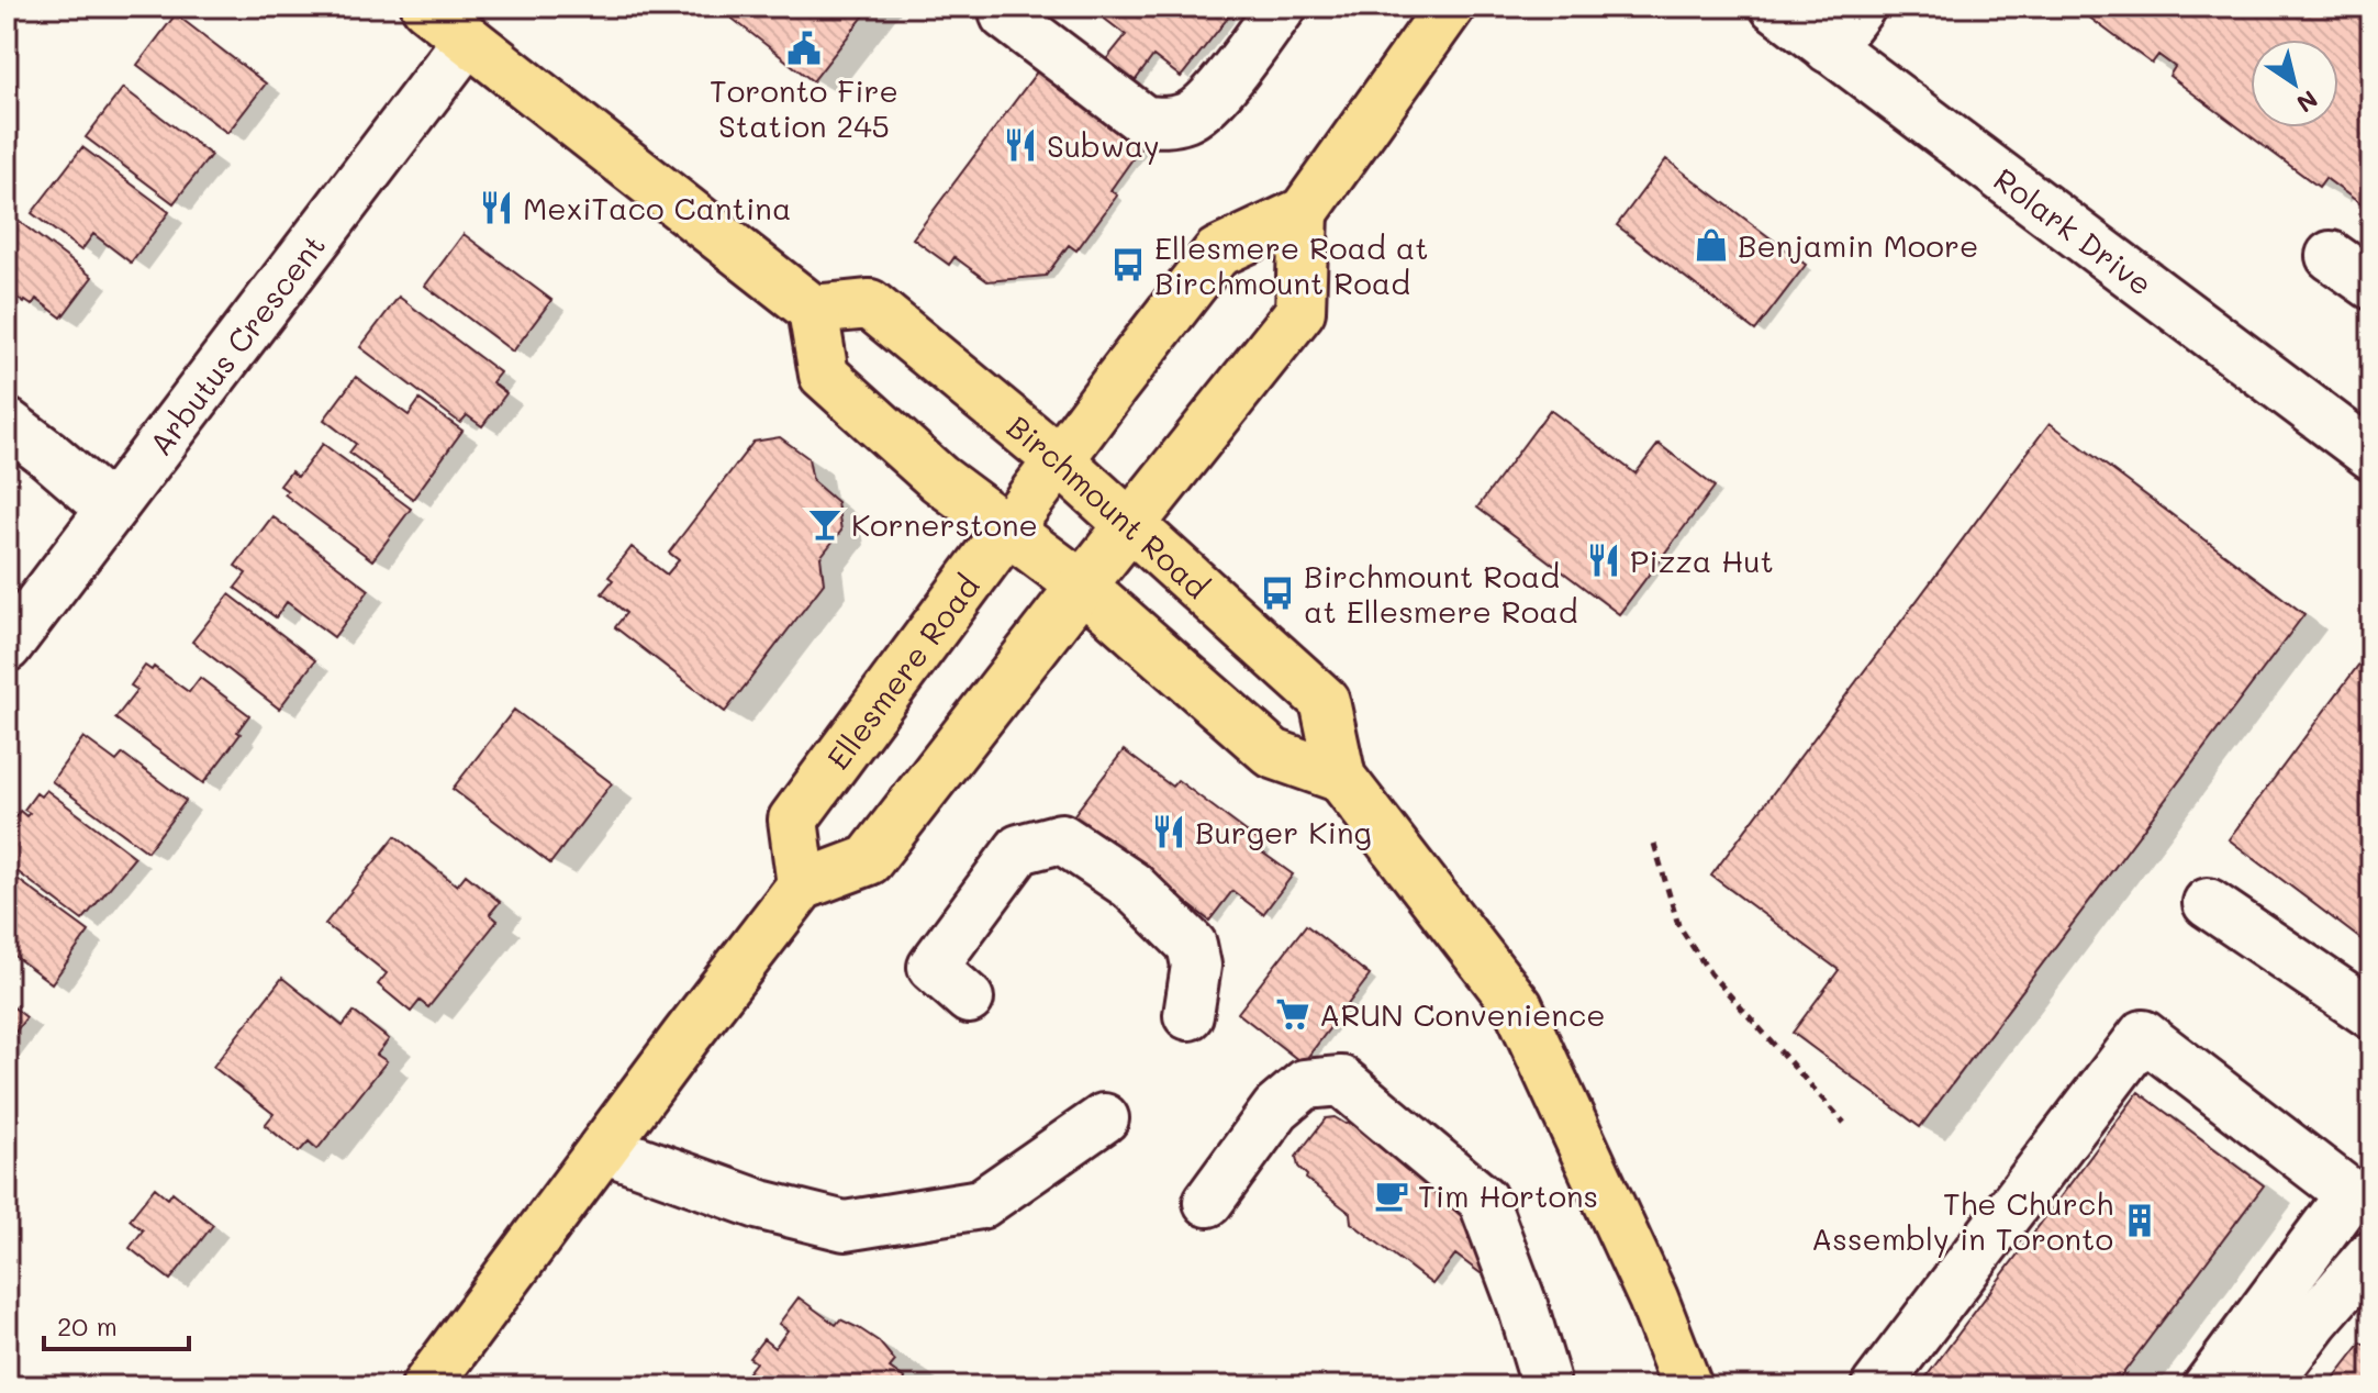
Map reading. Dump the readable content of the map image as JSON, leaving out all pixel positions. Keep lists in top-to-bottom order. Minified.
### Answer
{"streets":{"main road":["Birchmount Road","Ellesmere Road"],"street":["Rolark Drive","Arbutus Crescent"]},"crossings":[["Birchmount Road","Ellesmere Road"]],"places":{"public building":["Toronto Fire Station 245"],"restaurant":["Subway","MexiTaco Cantina","Pizza Hut","Burger King"],"shop":["Benjamin Moore"],"bus stop":["Ellesmere Road at Birchmount Road","Birchmount Road at Ellesmere Road"],"bar":["Kornerstone"],"supermarket":["ARUN Convenience"],"cafe":["Tim Hortons"],"building":["The Church Assembly in Toronto"]},"scale_bar":"20 m","north":"bottom right"}
